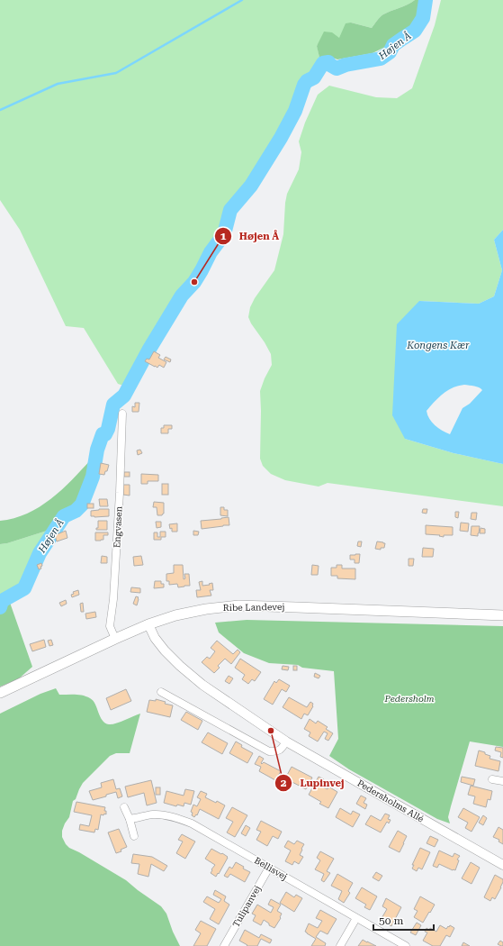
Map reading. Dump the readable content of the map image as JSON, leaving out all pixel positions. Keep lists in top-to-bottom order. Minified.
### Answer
{"streets":{"main road":["Ribe Landevej"],"street":["Engvasen","Pedersholms Allé","Bellisvej","Tulipanvej"]},"crossings":[["Engvasen","Ribe Landevej"],["Ribe Landevej","Pedersholms Allé"],["Bellisvej","Tulipanvej"]],"water":["Højen Å","Kongens Kær"],"parks":["Pedersholm"],"places":["Højen Å","Lupinvej"],"scale_bar":"50 m"}
